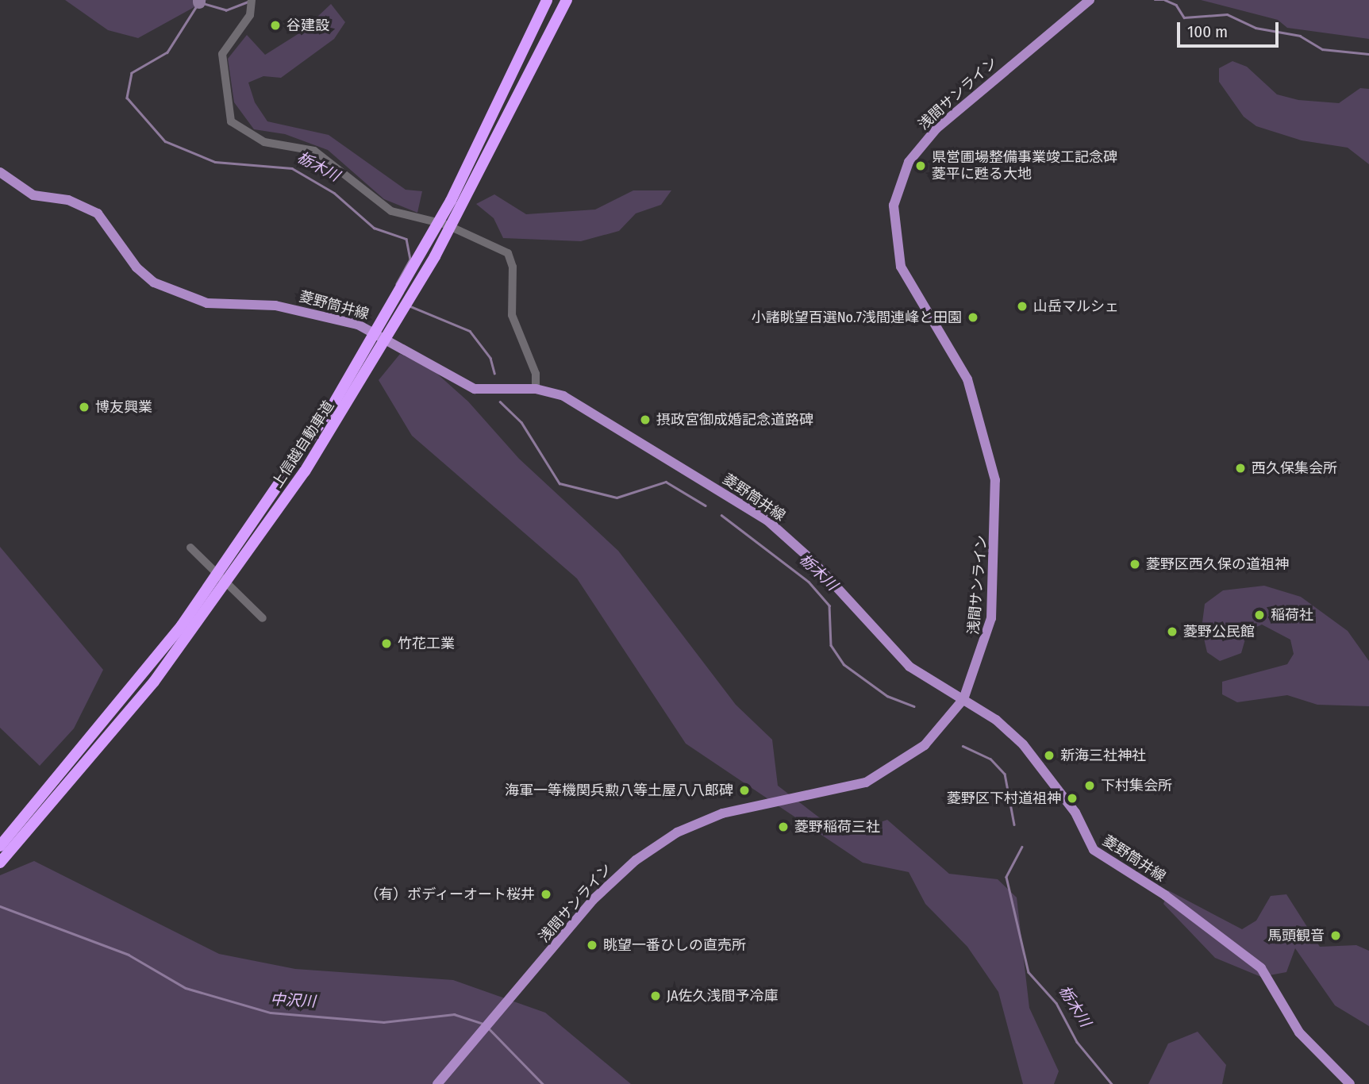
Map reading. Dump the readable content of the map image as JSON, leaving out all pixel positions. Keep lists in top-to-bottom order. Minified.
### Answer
{"streets":{"highway":["上信越自動車道"],"main road":["浅間サンライン","菱野筒井線"]},"crossings":[["浅間サンライン","菱野筒井線"]],"water":["栃木川","中沢川"],"places":["谷建設","県営圃場整備事業竣工記念碑 菱平に甦る大地","山岳マルシェ","小諸眺望百選No.7浅間連峰と田園","博友興業","摂政宮御成婚記念道路碑","西久保集会所","菱野区西久保の道祖神","稲荷社","菱野公民館","竹花工業","新海三社神社","下村集会所","海軍一等機関兵勲八等土屋八八郎碑","菱野区下村道祖神","菱野稲荷三社","（有）ボディーオート桜井","馬頭観音","眺望一番ひしの直売所","JA佐久浅間予冷庫"],"scale_bar":"100 m"}
